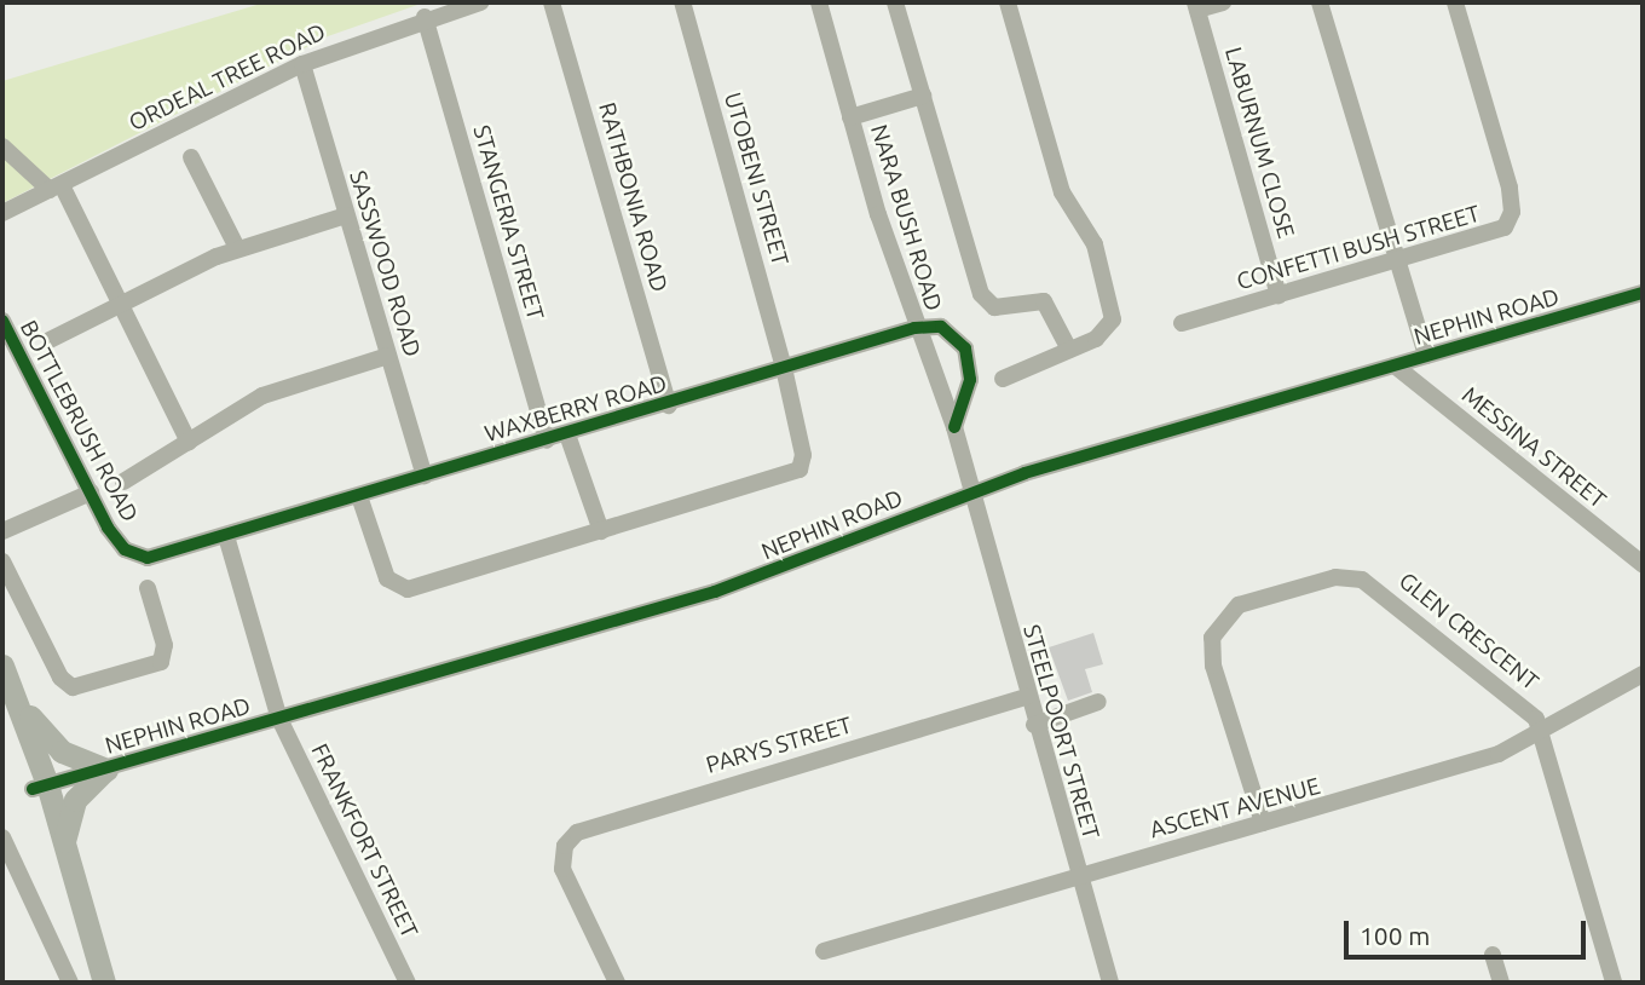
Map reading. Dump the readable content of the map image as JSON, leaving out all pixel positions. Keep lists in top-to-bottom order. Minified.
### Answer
{"streets":{"street":["ORDEAL TREE ROAD","LABURNUM CLOSE","UTOBENI STREET","RATHBONIA ROAD","NARA BUSH ROAD","STANGERIA STREET","CONFETTI BUSH STREET","SASSWOOD ROAD","NEPHIN ROAD","WAXBERRY ROAD","BOTTLEBRUSH ROAD","MESSINA STREET","GLEN CRESCENT","STEELPOORT STREET","PARYS STREET","ASCENT AVENUE","FRANKFORT STREET"]},"crossings":[["ORDEAL TREE ROAD","STANGERIA STREET"],["ORDEAL TREE ROAD","SASSWOOD ROAD"],["LABURNUM CLOSE","CONFETTI BUSH STREET"],["UTOBENI STREET","WAXBERRY ROAD"],["RATHBONIA ROAD","WAXBERRY ROAD"],["NARA BUSH ROAD","NEPHIN ROAD"],["NARA BUSH ROAD","WAXBERRY ROAD"],["NARA BUSH ROAD","STEELPOORT STREET"],["STANGERIA STREET","WAXBERRY ROAD"],["SASSWOOD ROAD","WAXBERRY ROAD"],["NEPHIN ROAD","MESSINA STREET"],["NEPHIN ROAD","STEELPOORT STREET"],["NEPHIN ROAD","FRANKFORT STREET"],["WAXBERRY ROAD","BOTTLEBRUSH ROAD"],["WAXBERRY ROAD","FRANKFORT STREET"],["GLEN CRESCENT","ASCENT AVENUE"],["STEELPOORT STREET","PARYS STREET"],["STEELPOORT STREET","ASCENT AVENUE"]],"scale_bar":"100 m"}
